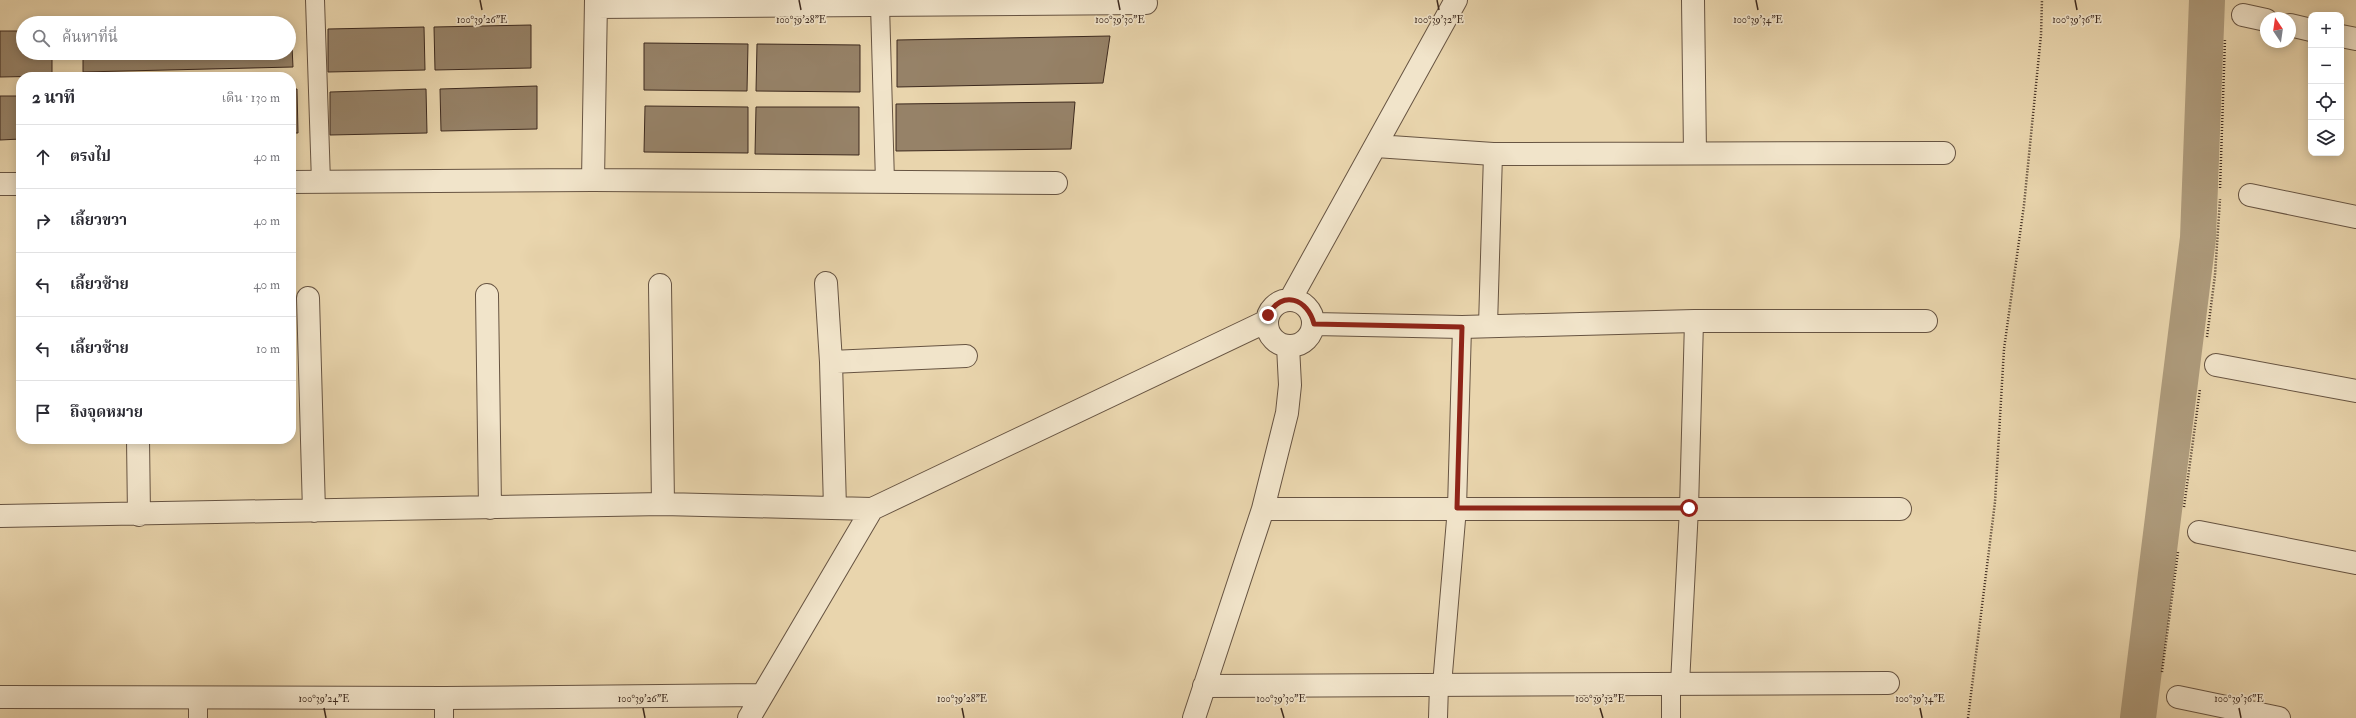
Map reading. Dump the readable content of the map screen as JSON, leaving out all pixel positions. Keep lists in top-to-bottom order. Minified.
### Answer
{"north":"top","page":{"map_buttons":["+","−"],"search":"ค้นหาที่นี่","heading":["2 นาที","เดิน · 130 m"],"list":[["ตรงไป","40 m"],["เลี้ยวขวา","40 m"],["เลี้ยวซ้าย","40 m"],["เลี้ยวซ้าย","10 m"],"ถึงจุดหมาย"]},"coordinates":["100°39'26\"E","100°39'28\"E","100°39'30\"E","100°39'32\"E","100°39'34\"E","100°39'36\"E","100°39'24\"E"]}
